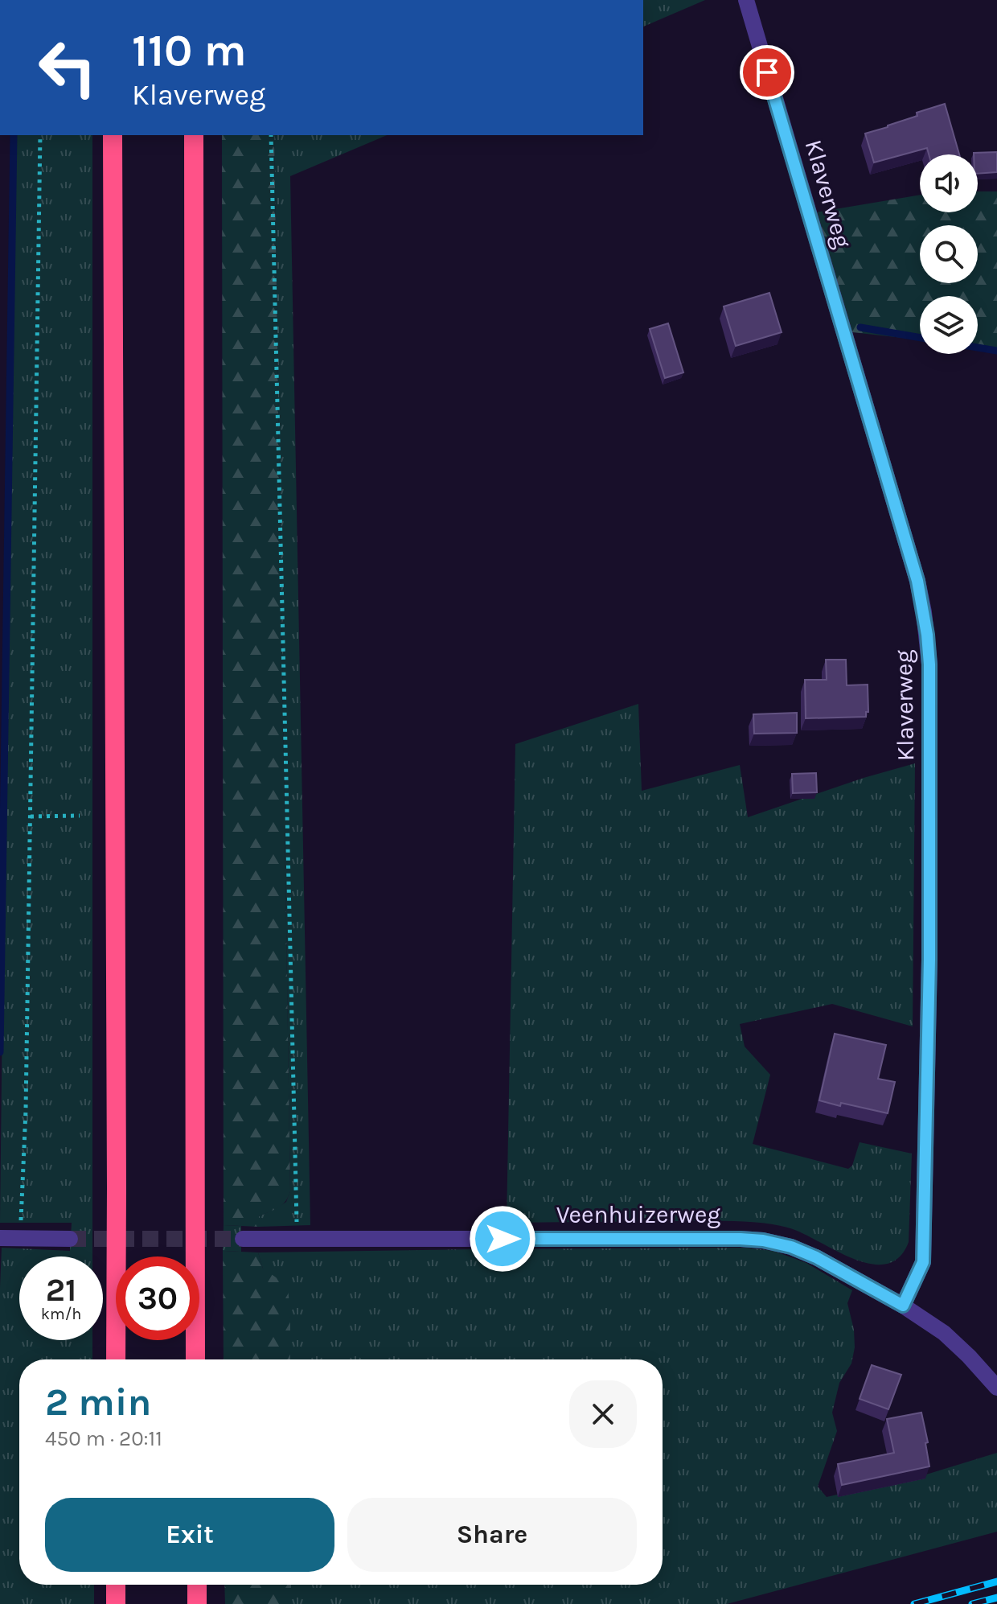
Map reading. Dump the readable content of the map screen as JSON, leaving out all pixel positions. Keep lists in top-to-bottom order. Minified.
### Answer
{"streets":{"street":["Klaverweg","Veenhuizerweg"]},"crossings":[["Klaverweg","Veenhuizerweg"]],"page":{"turn":["110 m","Klaverweg"],"speed":"21 km/h","limit":"30","heading":["2 min","450 m · 20:11"],"buttons":["Exit","Share"]}}
